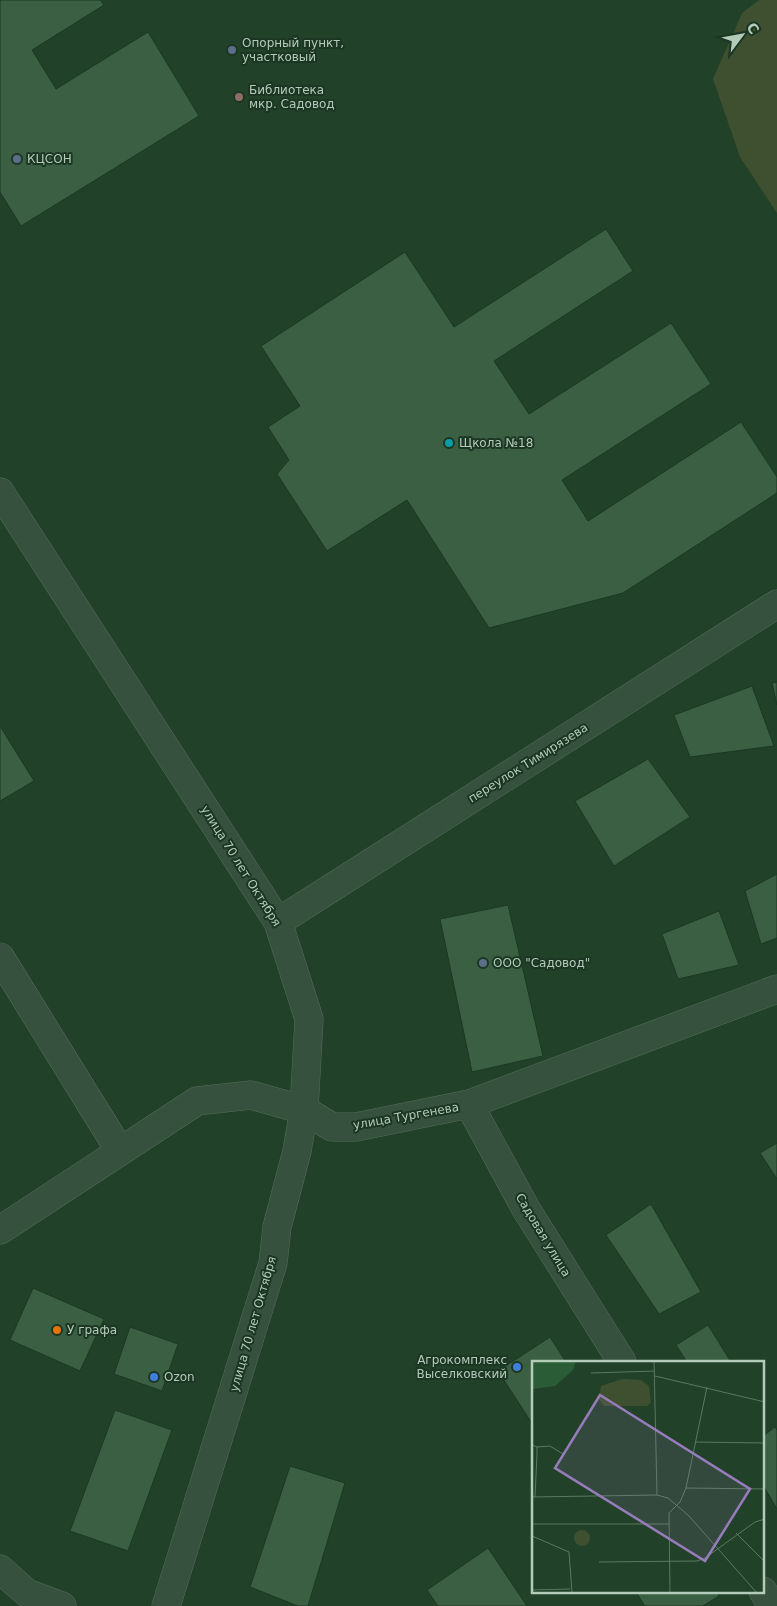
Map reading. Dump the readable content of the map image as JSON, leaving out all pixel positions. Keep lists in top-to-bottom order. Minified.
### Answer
{"streets":{"street":["переулок Тимирязева","улица 70 лет Октября","улица Тургенева","Садовая улица"]},"crossings":[["переулок Тимирязева","улица 70 лет Октября"],["улица 70 лет Октября","улица Тургенева"],["улица Тургенева","Садовая улица"]],"places":["Опорный пункт, участковый","Библиотека мкр. Садовод","КЦСОН","Щкола №18","ООО \"Садовод\"","У графа","Агрокомплекс Выселковский","Ozon"],"north":"top right"}
